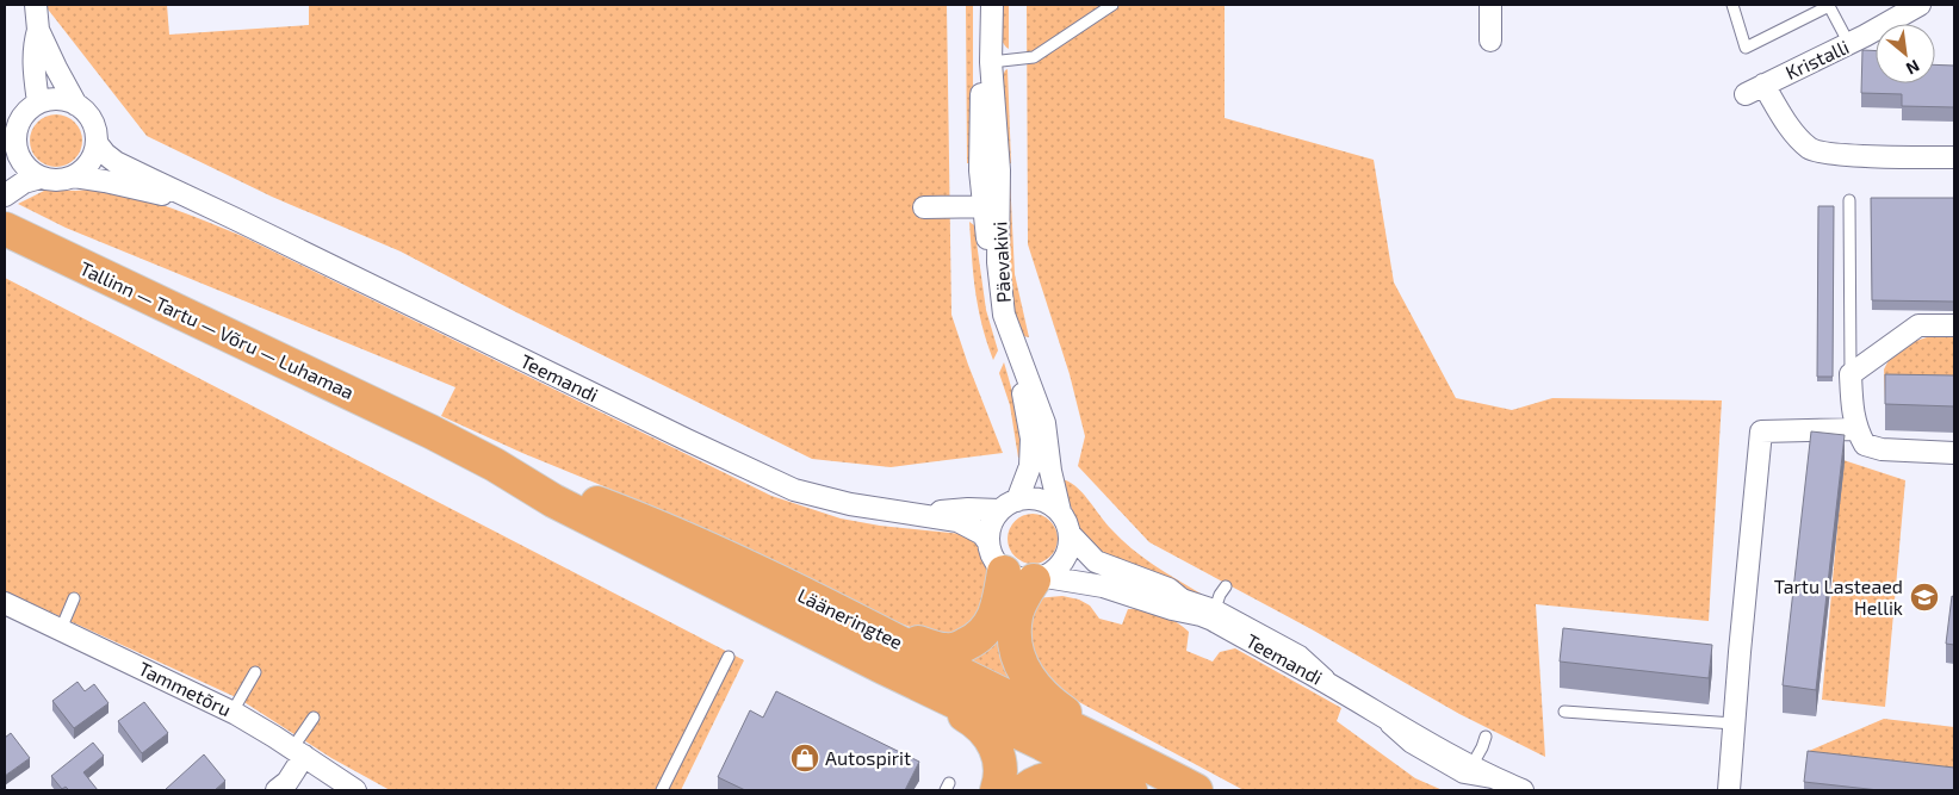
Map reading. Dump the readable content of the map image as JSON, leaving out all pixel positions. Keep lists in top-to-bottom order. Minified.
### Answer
{"streets":{"highway":["Tallinn — Tartu — Võru — Luhamaa","Lääneringtee"],"street":["Kristalli","Päevakivi","Teemandi","Tammetõru"]},"crossings":[["Päevakivi","Teemandi"],["Tallinn — Tartu — Võru — Luhamaa","Lääneringtee"]],"places":{"school or university":["Tartu Lasteaed Hellik"],"shop":["Autospirit"]},"north":"bottom right"}
